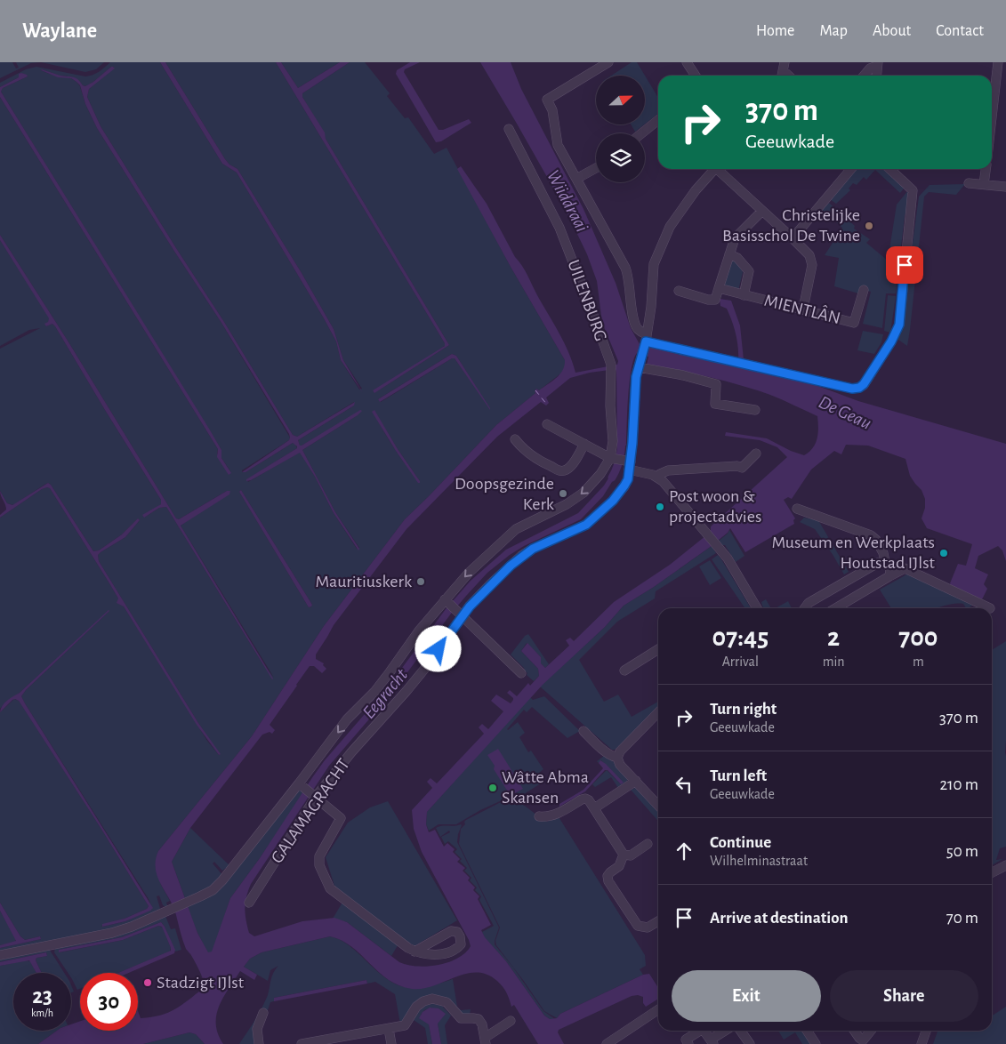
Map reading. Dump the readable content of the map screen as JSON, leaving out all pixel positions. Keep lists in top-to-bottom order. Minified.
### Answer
{"streets":{"street":["UILENBURG","MIENTLÂN","GALAMAGRACHT"]},"water":["Wiiddraai","De Geau","Eegracht"],"places":["Christelijke Basisschol De Twine","Doopsgezinde Kerk","Post woon & projectadvies","Museum en Werkplaats Houtstad IJlst","Mauritiuskerk","Wâtte Abma Skansen","Stadzigt IJlst"],"north":"right","page":{"header":"Waylane","nav":["Home","Map","About","Contact"],"turn":["370 m","Geeuwkade"],"eta":["07:45","Arrival","2","min","700","m"],"list":[{"name":"Turn right","note":"Geeuwkade","value":"370 m"},{"name":"Turn left","note":"Geeuwkade","value":"210 m"},{"name":"Continue","note":"Wilhelminastraat","value":"50 m"},{"name":"Arrive at destination","value":"70 m"}],"buttons":["Exit","Share"],"speed":"23 km/h","limit":"30"}}
